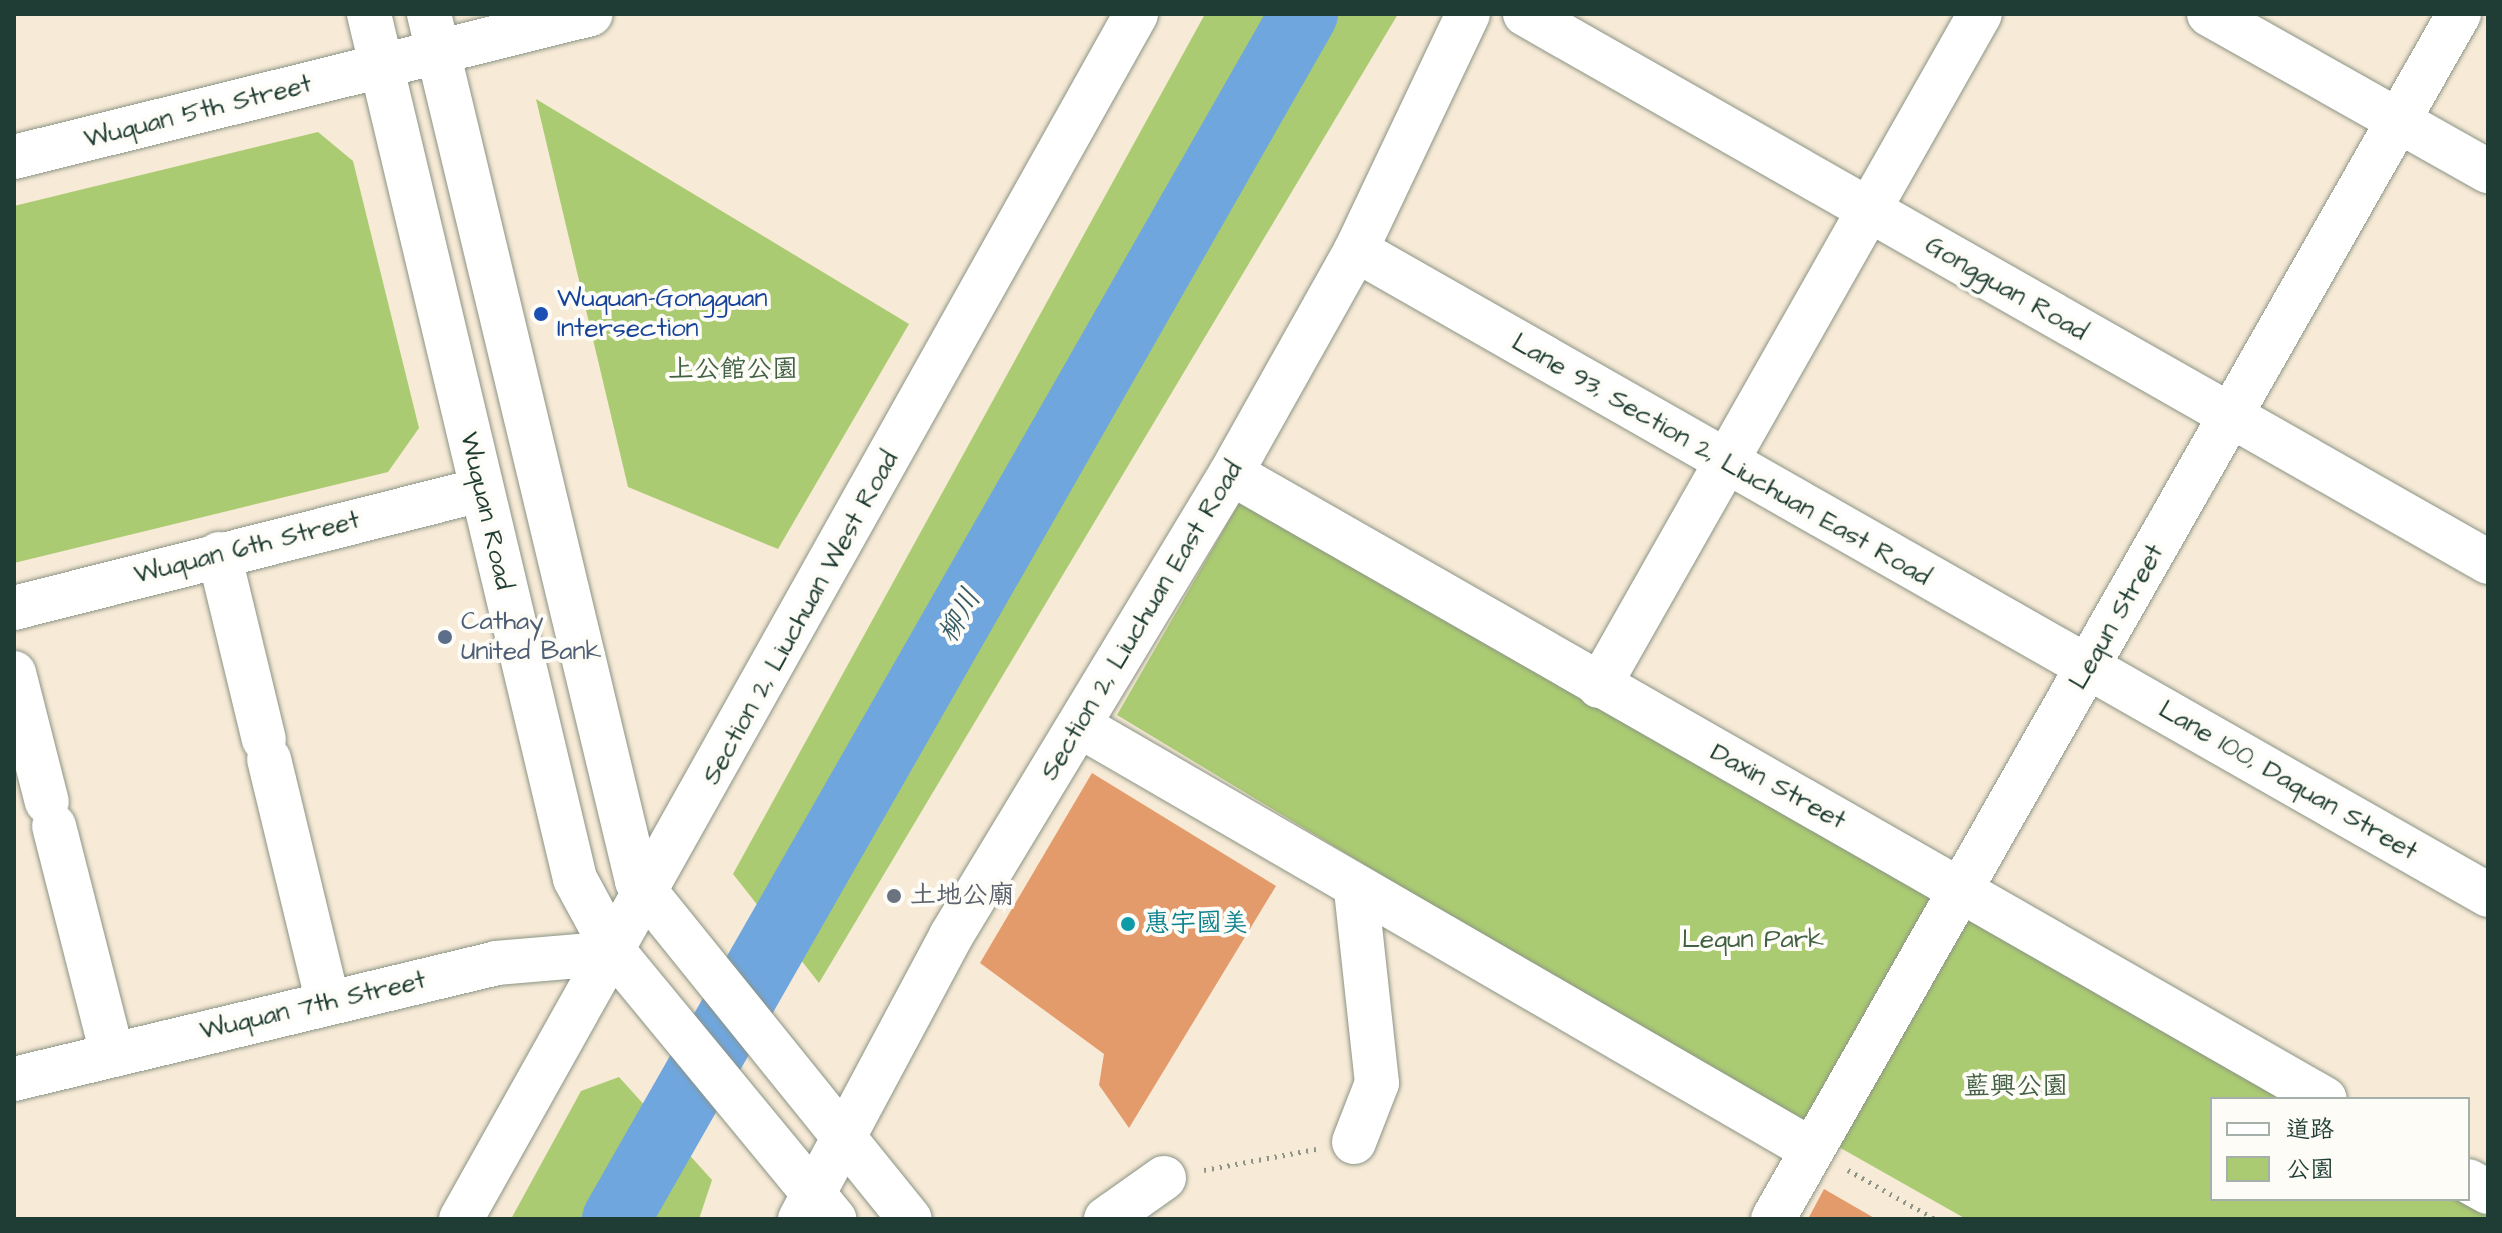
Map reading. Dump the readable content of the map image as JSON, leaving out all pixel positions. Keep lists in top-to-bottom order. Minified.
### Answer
{"streets":{"street":["Wuquan 5th Street","Gongguan Road","Lane 93, Section 2, Liuchuan East Road","Wuquan Road","Wuquan 6th Street","Lequn Street","Section 2, Liuchuan West Road","Section 2, Liuchuan East Road","Lane 100, Daquan Street","Daxin Street","Wuquan 7th Street"]},"crossings":[["Wuquan 5th Street","Wuquan Road"],["Gongguan Road","Lequn Street"],["Lane 93, Section 2, Liuchuan East Road","Lequn Street"],["Lane 93, Section 2, Liuchuan East Road","Section 2, Liuchuan East Road"],["Lane 93, Section 2, Liuchuan East Road","Lane 100, Daquan Street"],["Wuquan Road","Wuquan 6th Street"],["Wuquan Road","Section 2, Liuchuan West Road"],["Wuquan Road","Section 2, Liuchuan East Road"],["Wuquan Road","Wuquan 7th Street"],["Lequn Street","Lane 100, Daquan Street"],["Lequn Street","Daxin Street"],["Section 2, Liuchuan West Road","Wuquan 7th Street"],["Section 2, Liuchuan East Road","Daxin Street"]],"water":["柳川"],"parks":["上公館公園","Lequn Park","藍興公園"],"places":["Wuquan-Gongguan Intersection","Cathay United Bank","土地公廟","惠宇國美"],"legend":["道路","公園"]}
